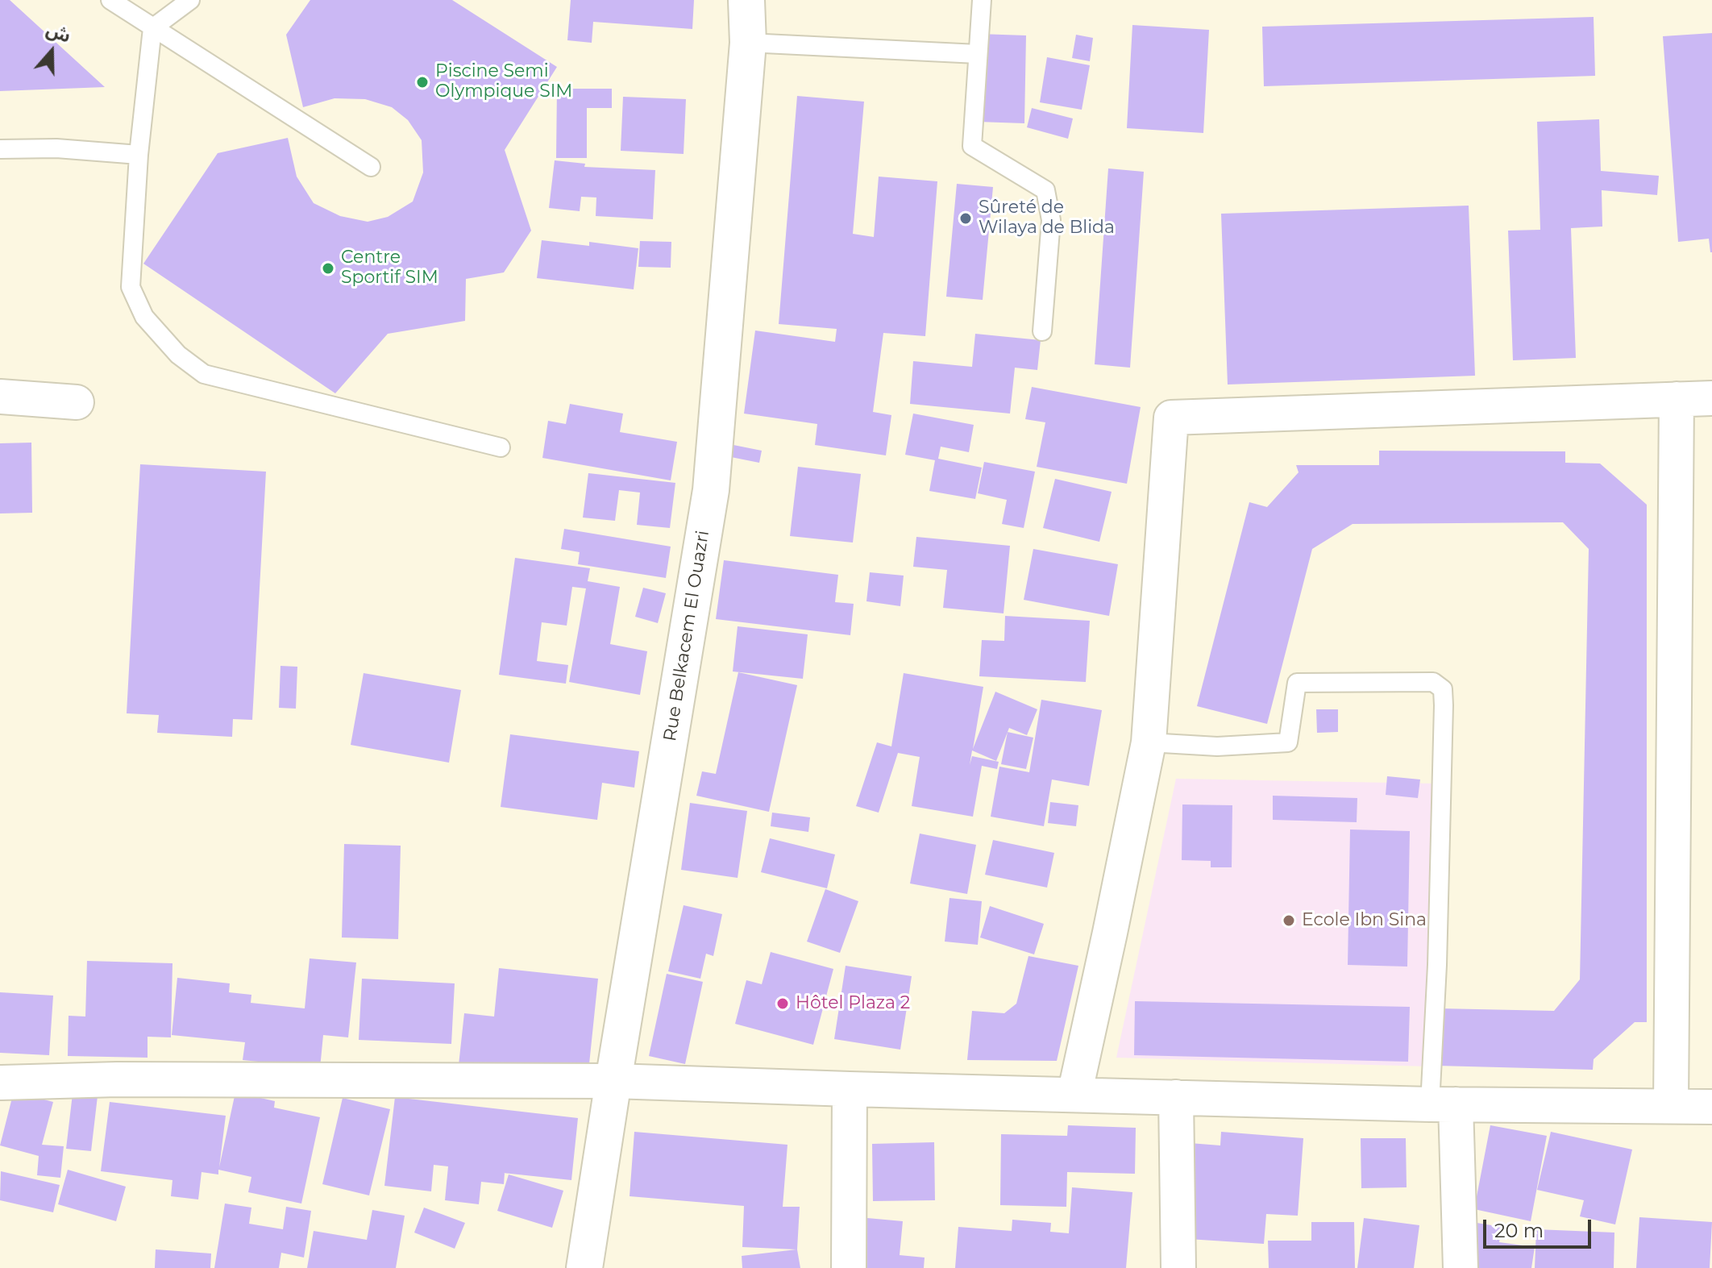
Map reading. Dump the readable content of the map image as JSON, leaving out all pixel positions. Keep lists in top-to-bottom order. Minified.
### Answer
{"streets":{"street":["Rue Belkacem El Ouazri"]},"places":["Piscine Semi Olympique SIM","Sûreté de Wilaya de Blida","Centre Sportif SIM","Ecole Ibn Sina","Hôtel Plaza 2"],"scale_bar":"20 m","north":"top"}
